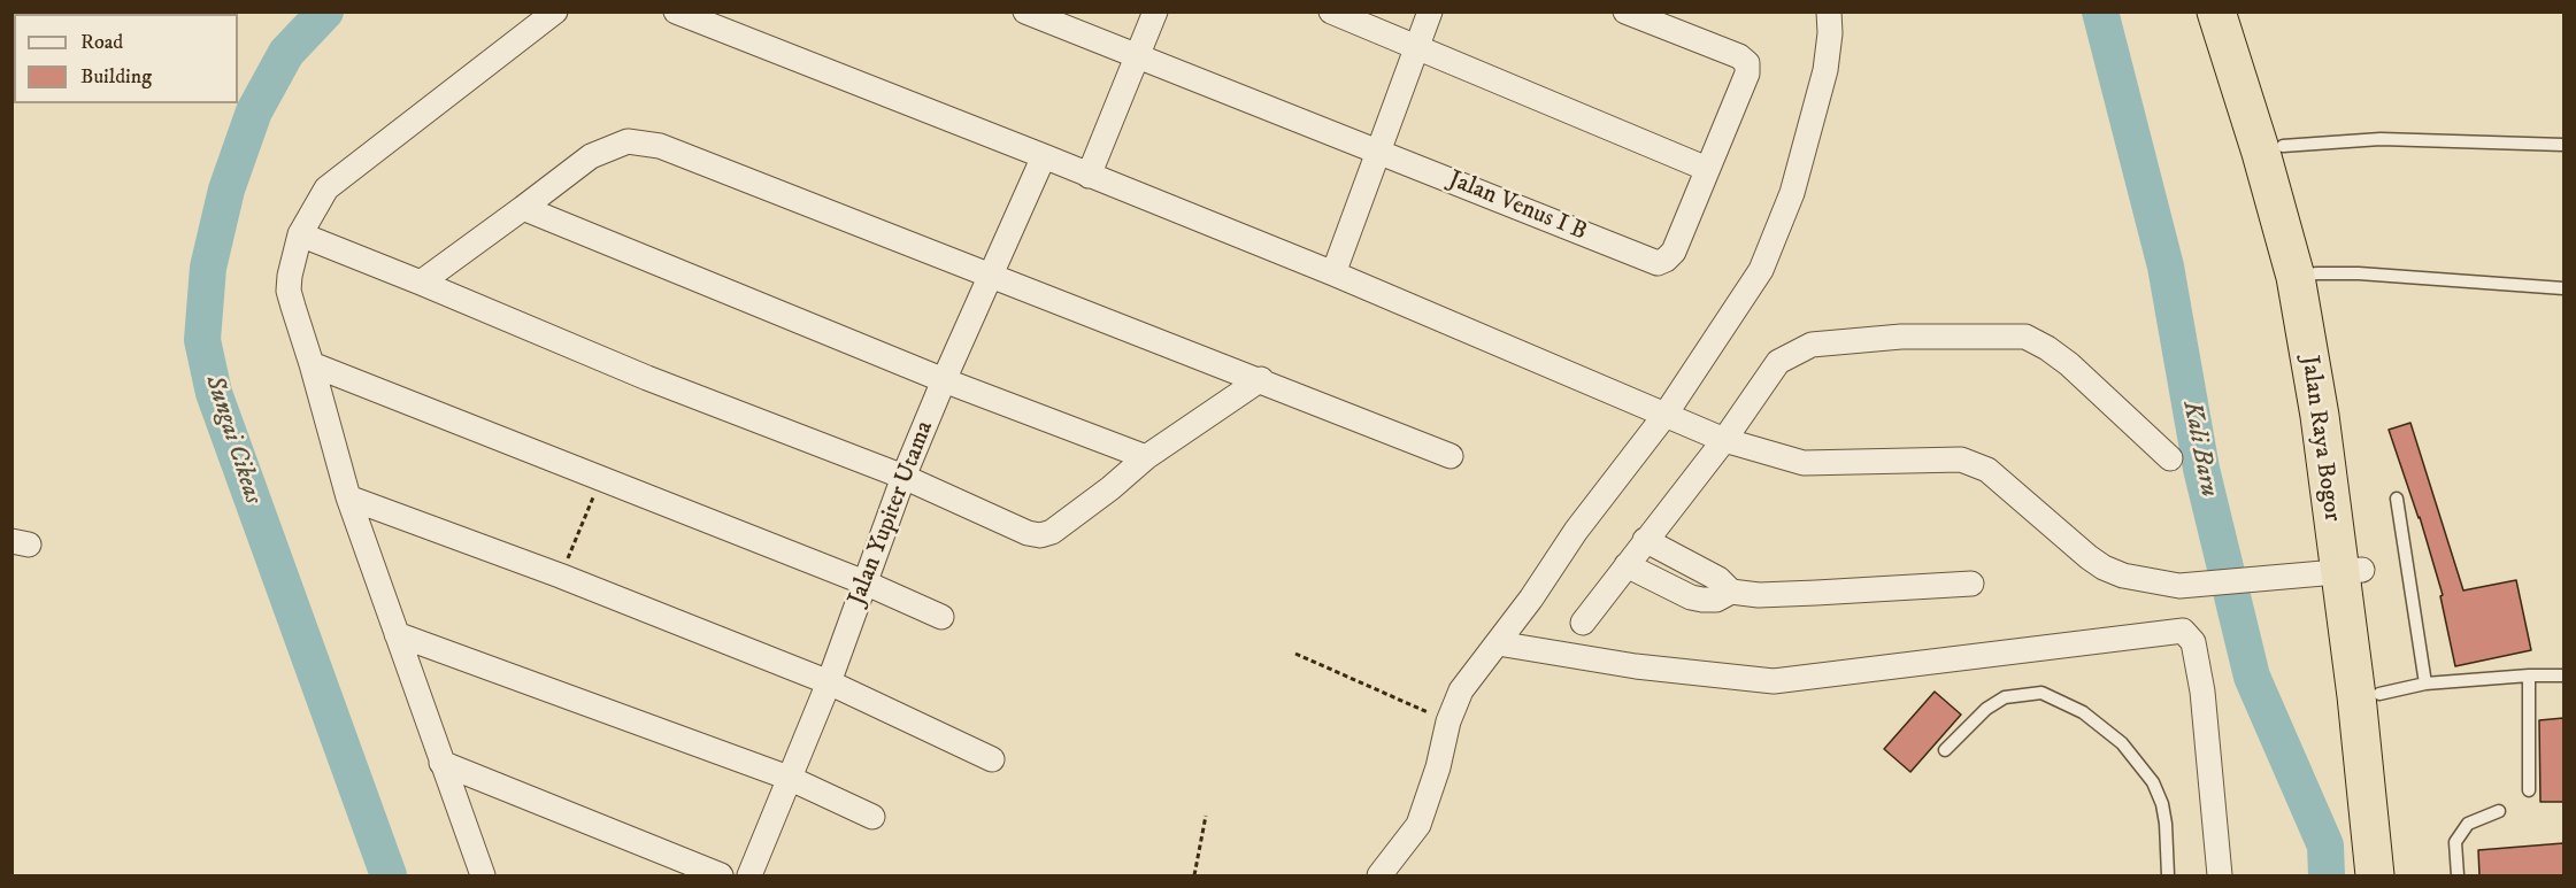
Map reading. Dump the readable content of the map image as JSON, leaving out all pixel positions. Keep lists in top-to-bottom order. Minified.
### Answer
{"streets":{"highway":["Jalan Raya Bogor"],"street":["Jalan Venus I B","Jalan Yupiter Utama"]},"water":["Sungai Cikeas","Kali Baru"],"legend":["Road","Building"]}
